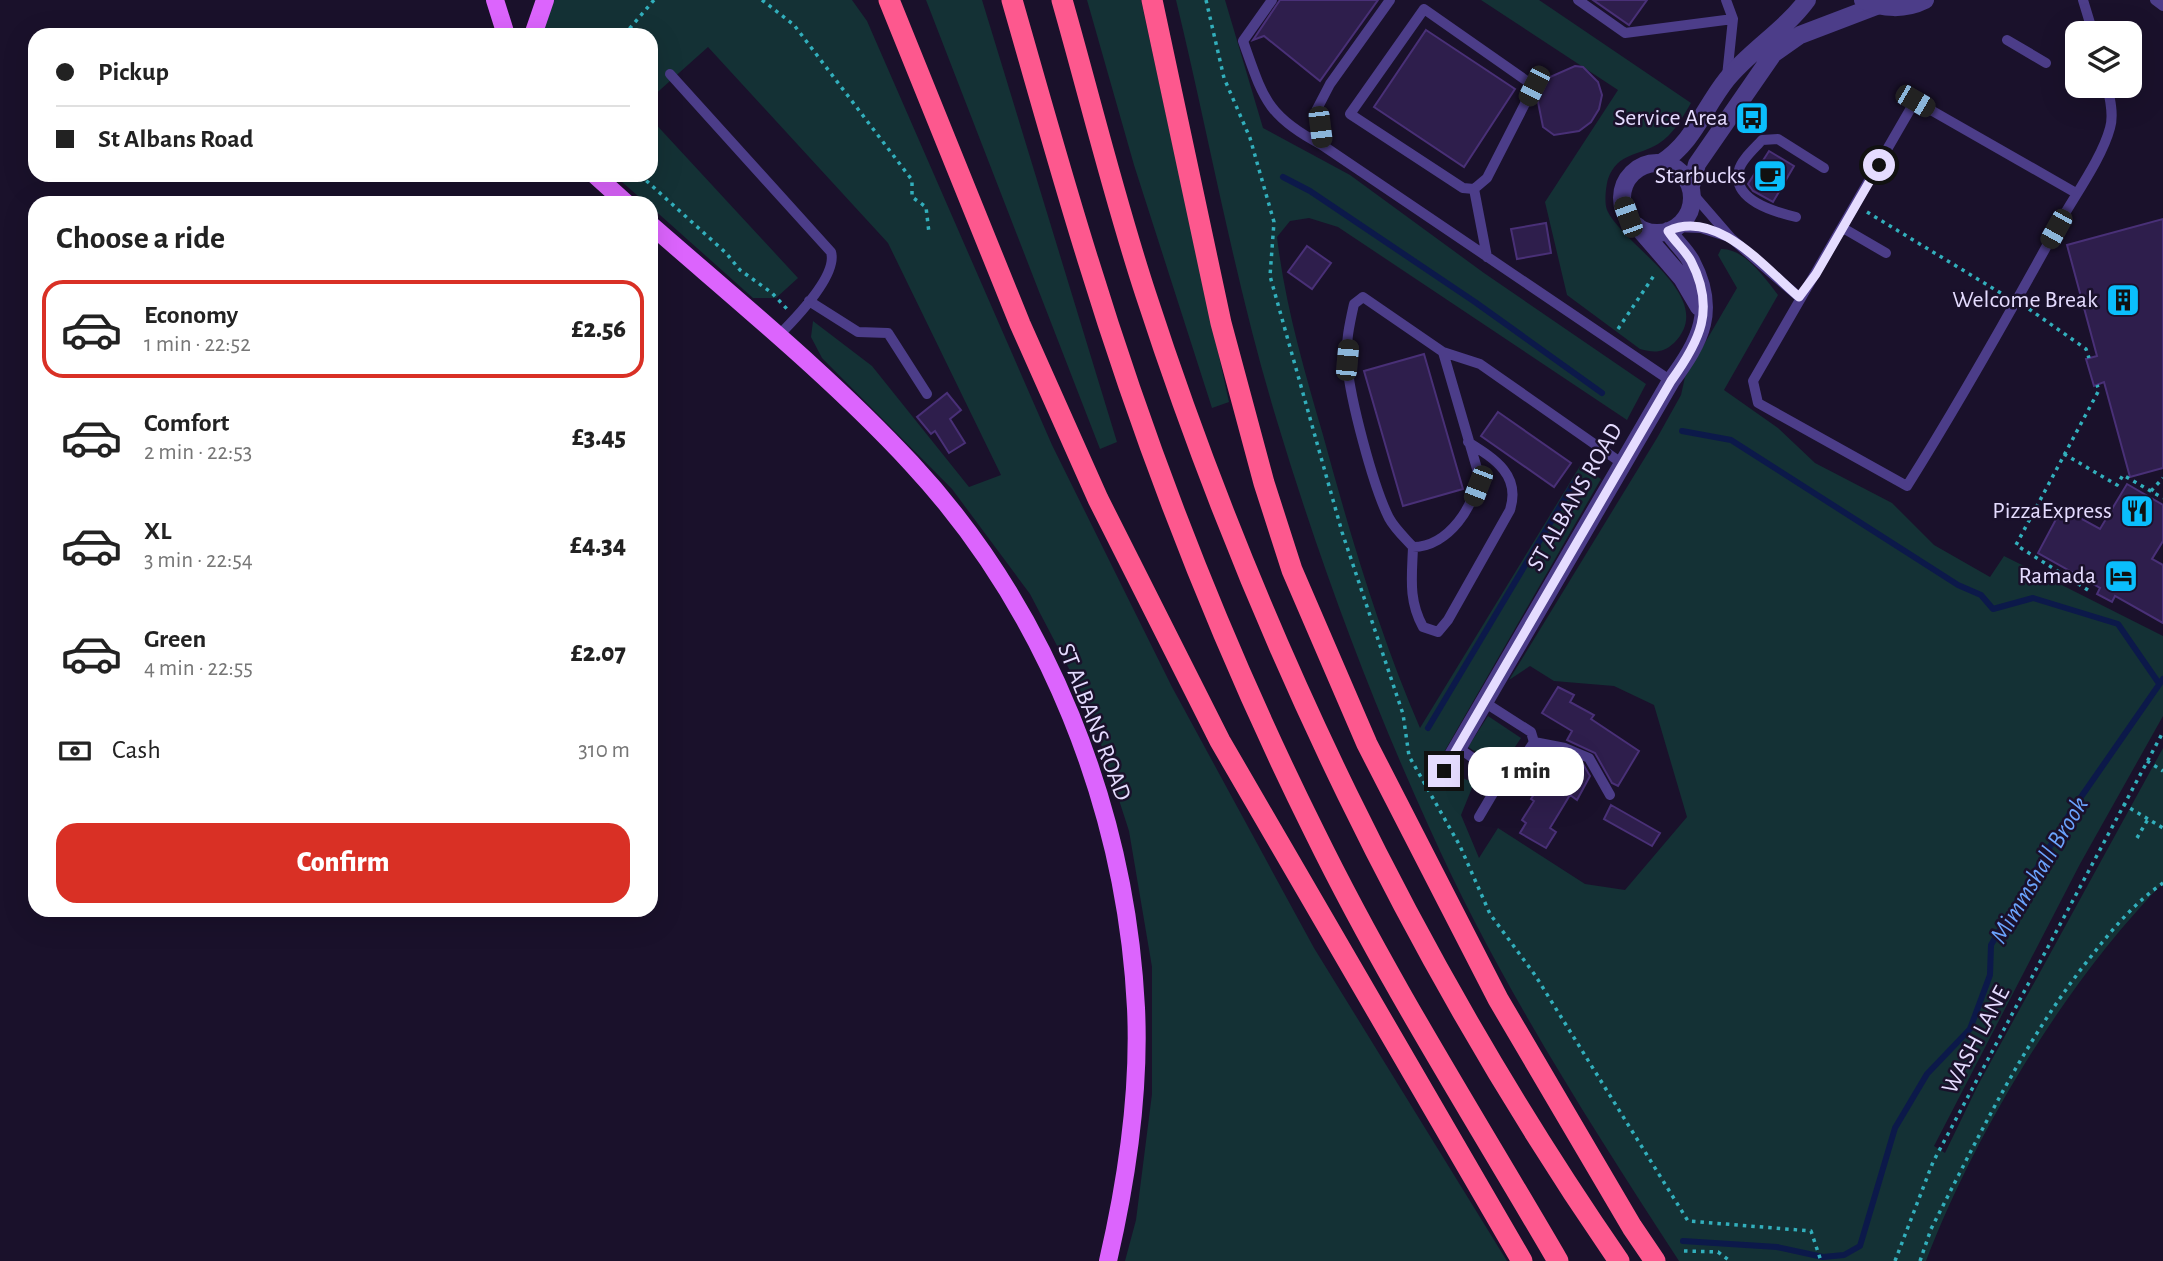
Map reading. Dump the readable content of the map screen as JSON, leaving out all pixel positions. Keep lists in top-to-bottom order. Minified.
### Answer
{"streets":{"main road":["ST ALBANS ROAD"],"path":["WASH LANE"]},"water":["Mimmshall Brook"],"places":{"bus stop":["Service Area"],"cafe":["Starbucks"],"building":["Welcome Break"],"restaurant":["PizzaExpress"],"hotel":["Ramada"]},"page":{"banner":["Pickup","St Albans Road"],"heading":"Choose a ride","list":[{"name":"Economy","note":"1 min · 22:52","value":"£2.56"},{"name":"Comfort","note":"2 min · 22:53","value":"£3.45"},{"name":"XL","note":"3 min · 22:54","value":"£4.34"},{"name":"Green","note":"4 min · 22:55","value":"£2.07"}],"pay":["Cash","310 m"],"bubble":"1 min","buttons":"Confirm"}}
